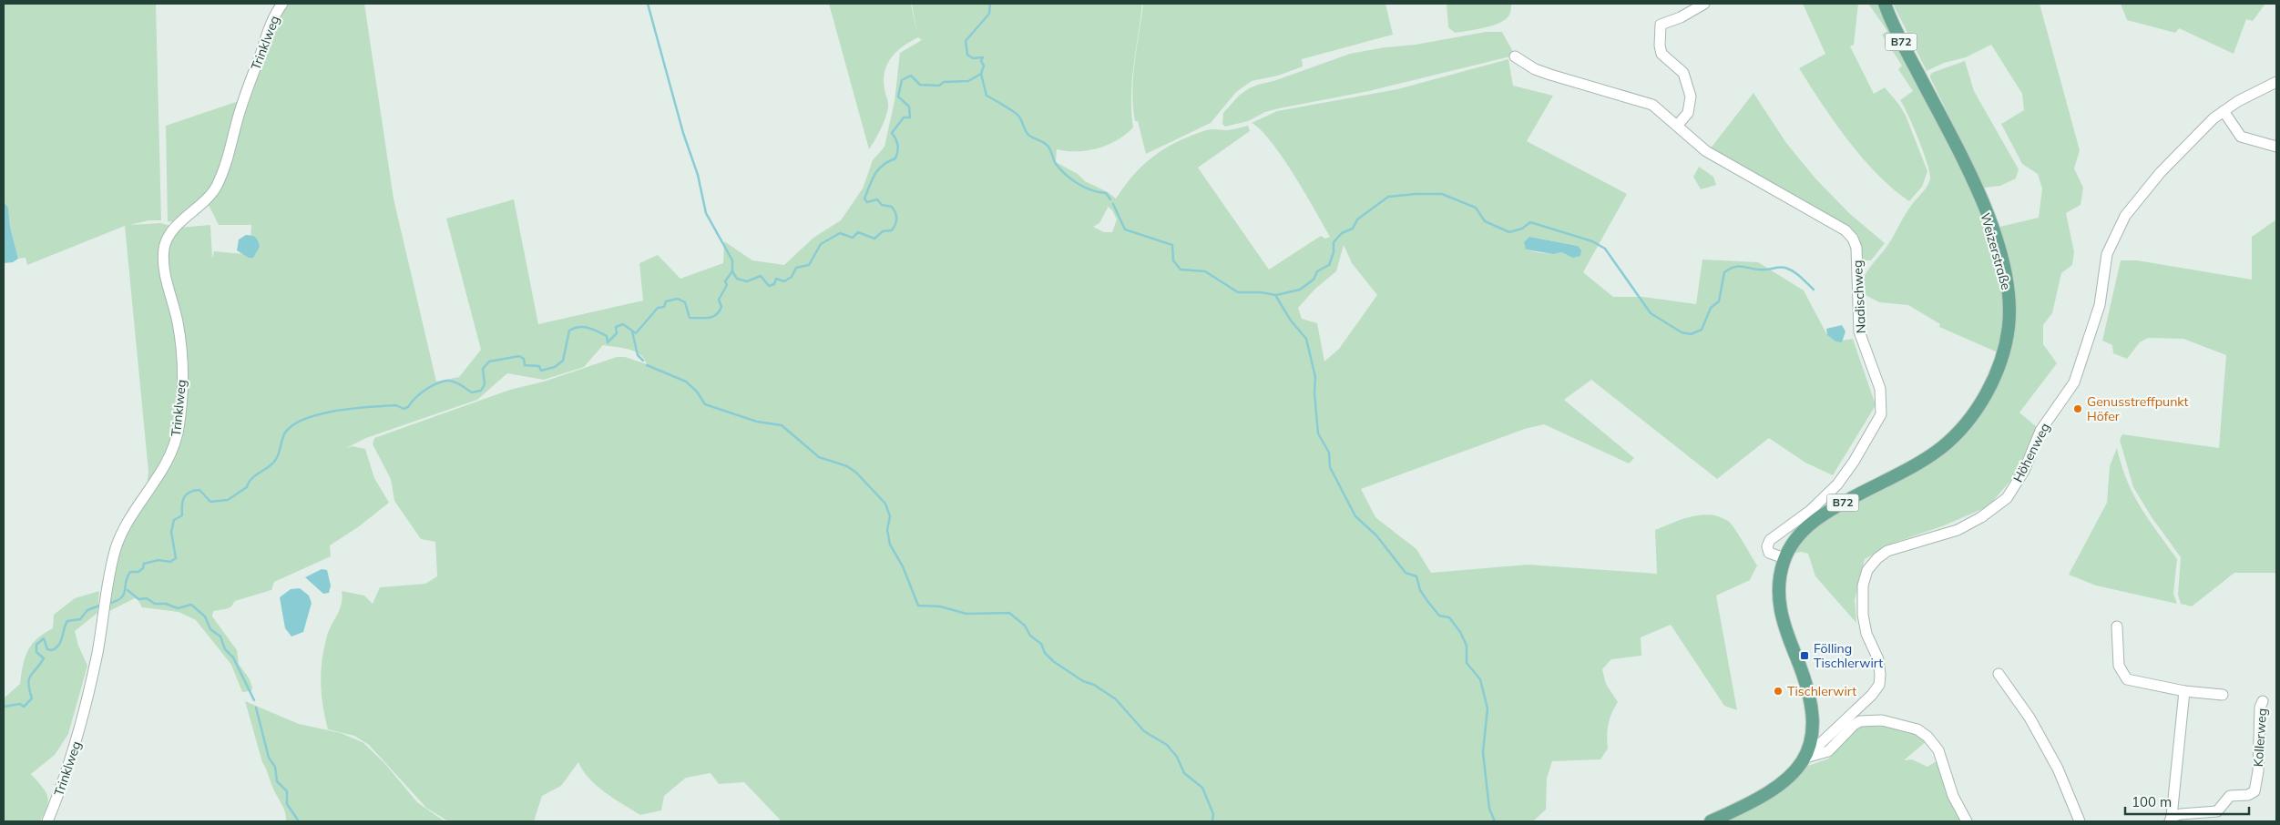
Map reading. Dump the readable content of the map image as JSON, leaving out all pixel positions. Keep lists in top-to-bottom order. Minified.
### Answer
{"streets":{"main road":["B72","Weizerstraße"],"street":["Trinklweg","Nadischweg","Höhenweg","Kollerweg"]},"crossings":[["Weizerstraße","Nadischweg"],["Weizerstraße","Höhenweg"]],"places":{"other":["Genusstreffpunkt Höfer","Tischlerwirt"],"transit":["Fölling Tischlerwirt"]},"scale_bar":"100 m"}
